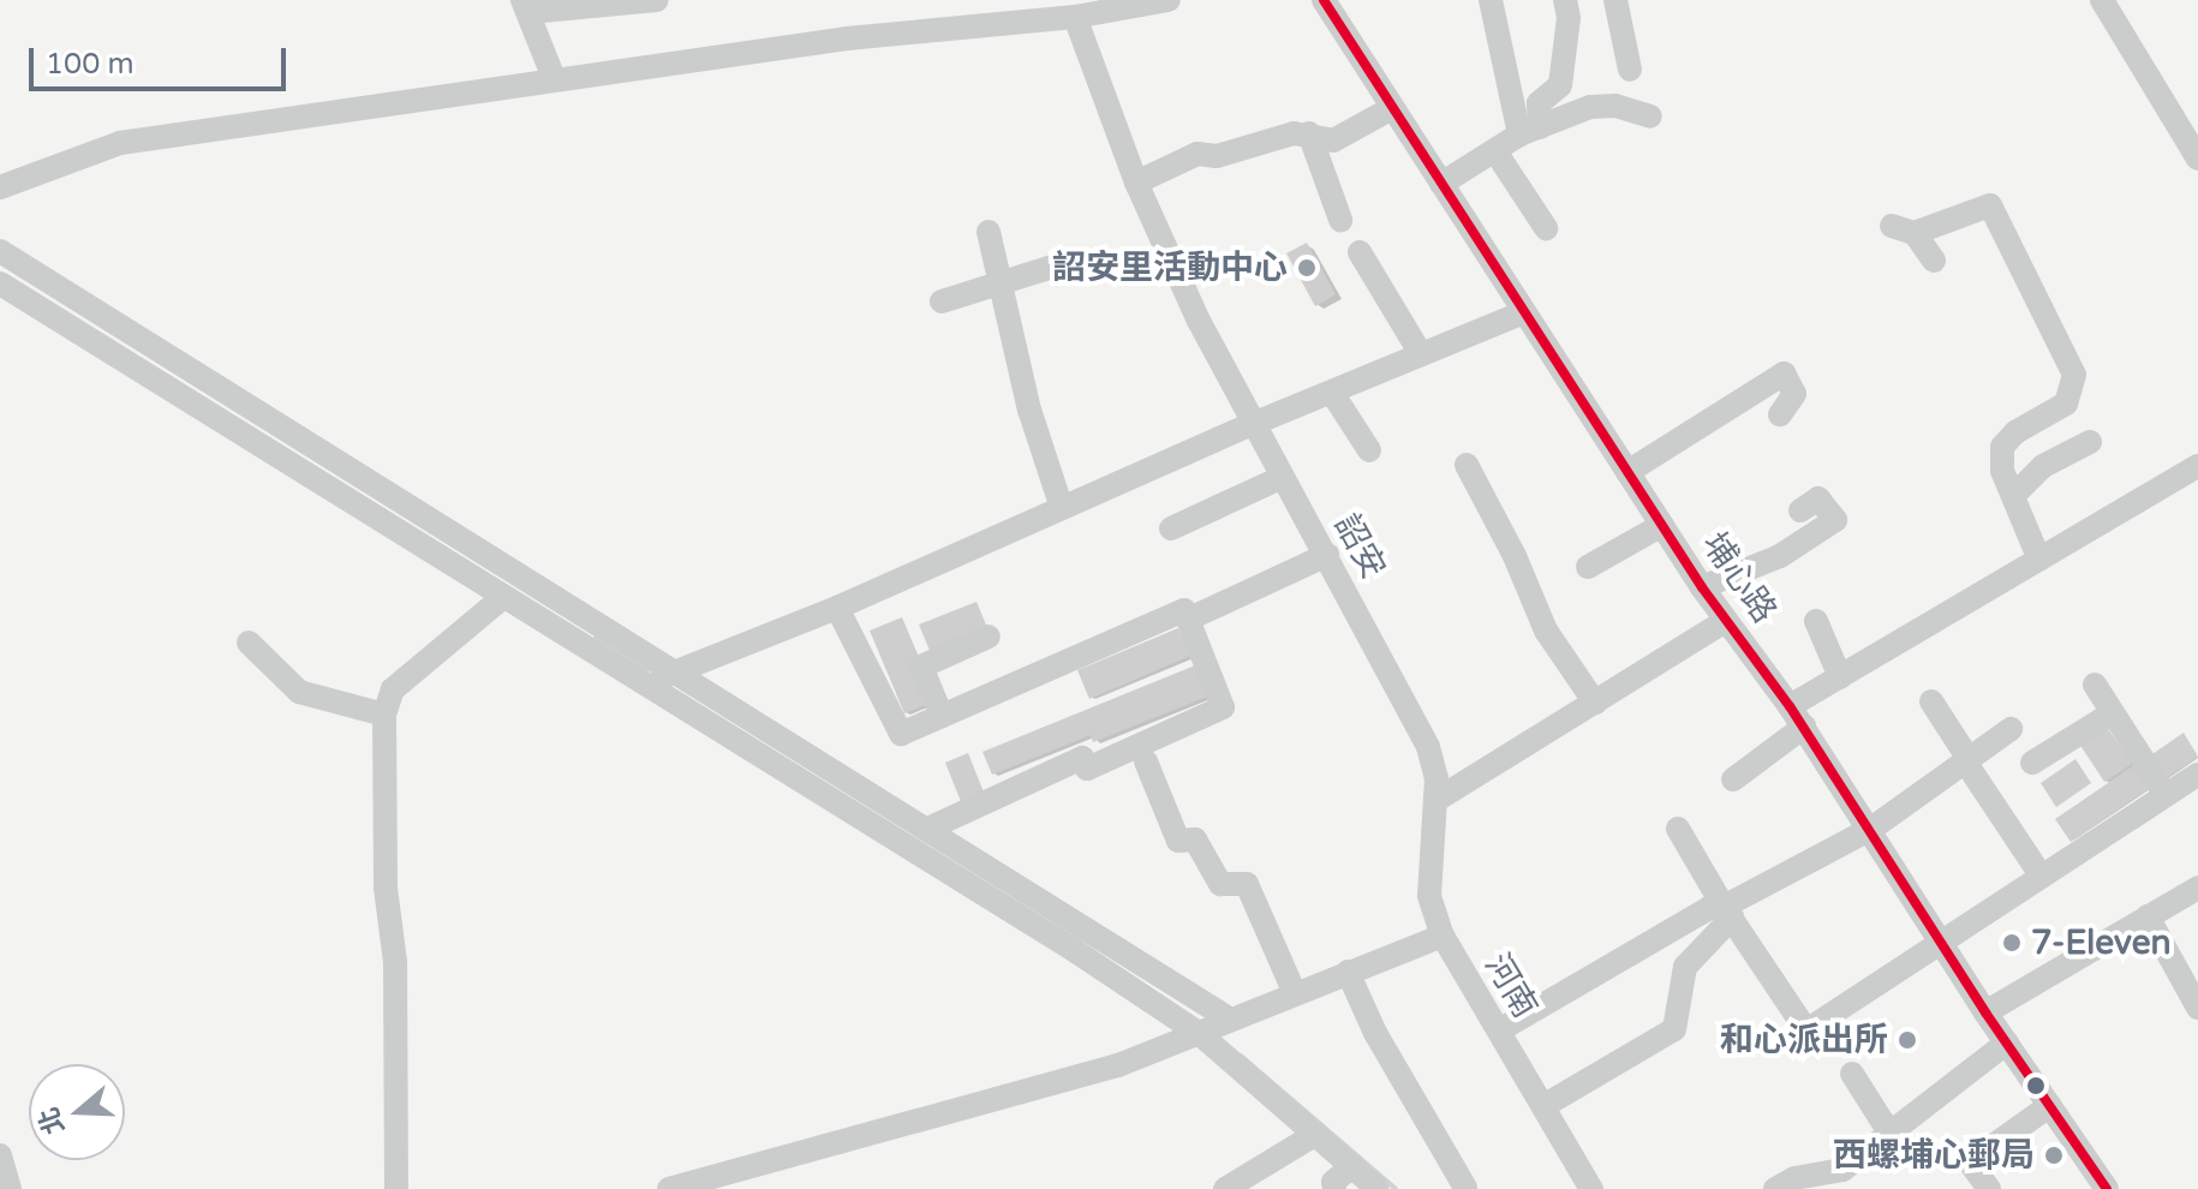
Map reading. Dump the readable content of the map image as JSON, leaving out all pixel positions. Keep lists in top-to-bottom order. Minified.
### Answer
{"streets":{"street":["詔安","埔心路","河南"]},"crossings":[["詔安","河南"]],"places":["詔安里活動中心","7-Eleven","和心派出所","西螺埔心郵局"],"scale_bar":"100 m","north":"left"}
